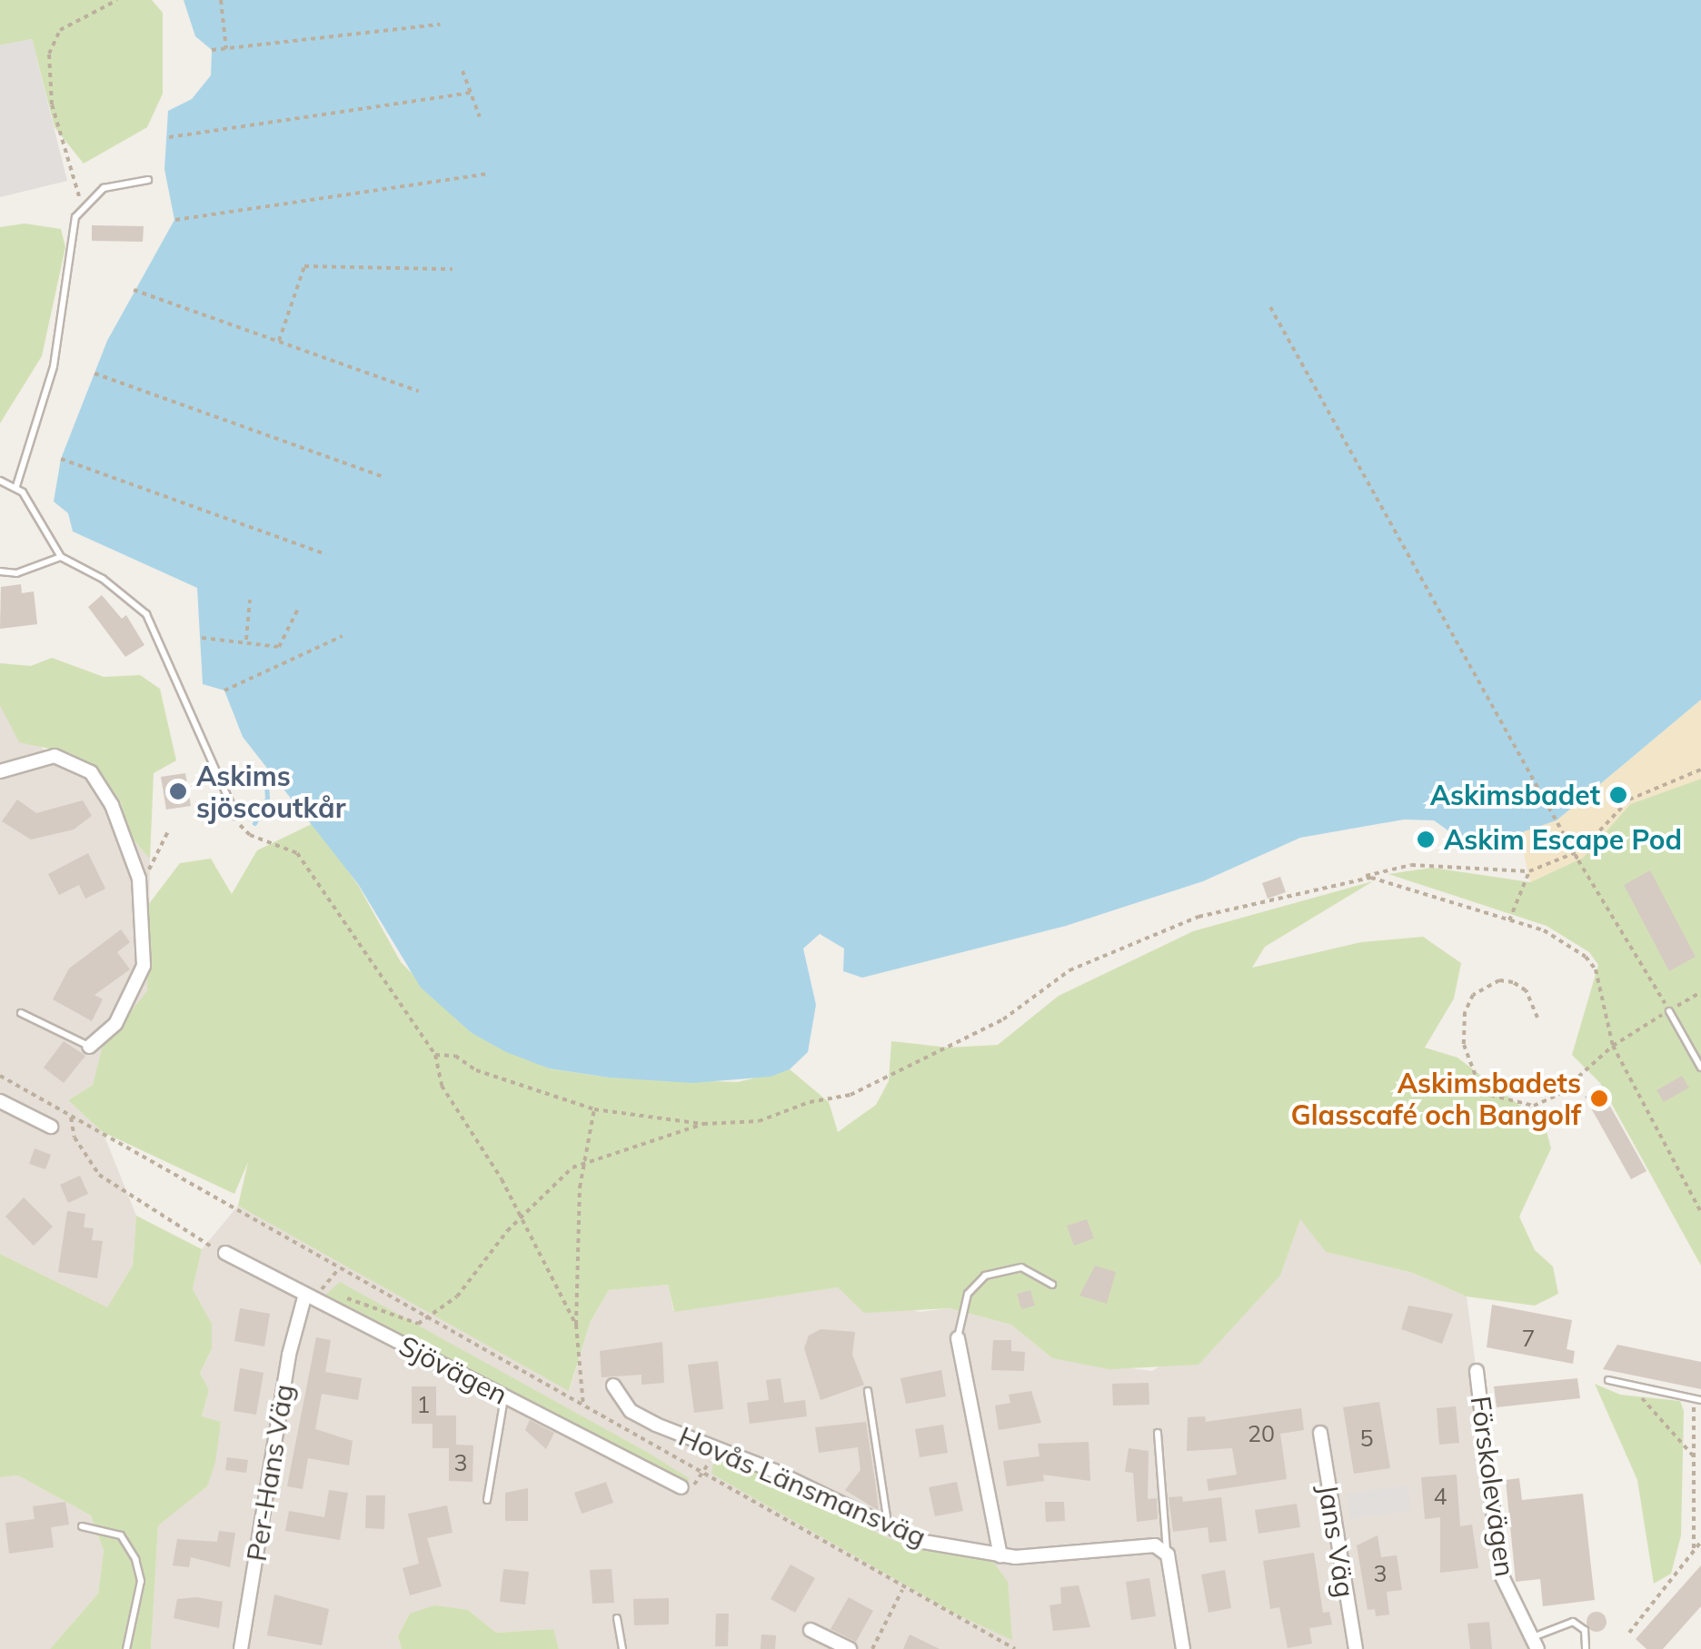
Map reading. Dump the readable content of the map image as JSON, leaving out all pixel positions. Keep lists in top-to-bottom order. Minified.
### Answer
{"streets":{"street":["Sjövägen","Per-Hans Väg","Hovås Länsmansväg","Förskolevägen","Jans Väg"]},"crossings":[["Sjövägen","Per-Hans Väg"]],"places":["Askims sjöscoutkår","Askimsbadet","Askim Escape Pod","Askimsbadets Glasscafé och Bangolf"],"house_numbers":["7","1","20","5","3","4","3"]}
